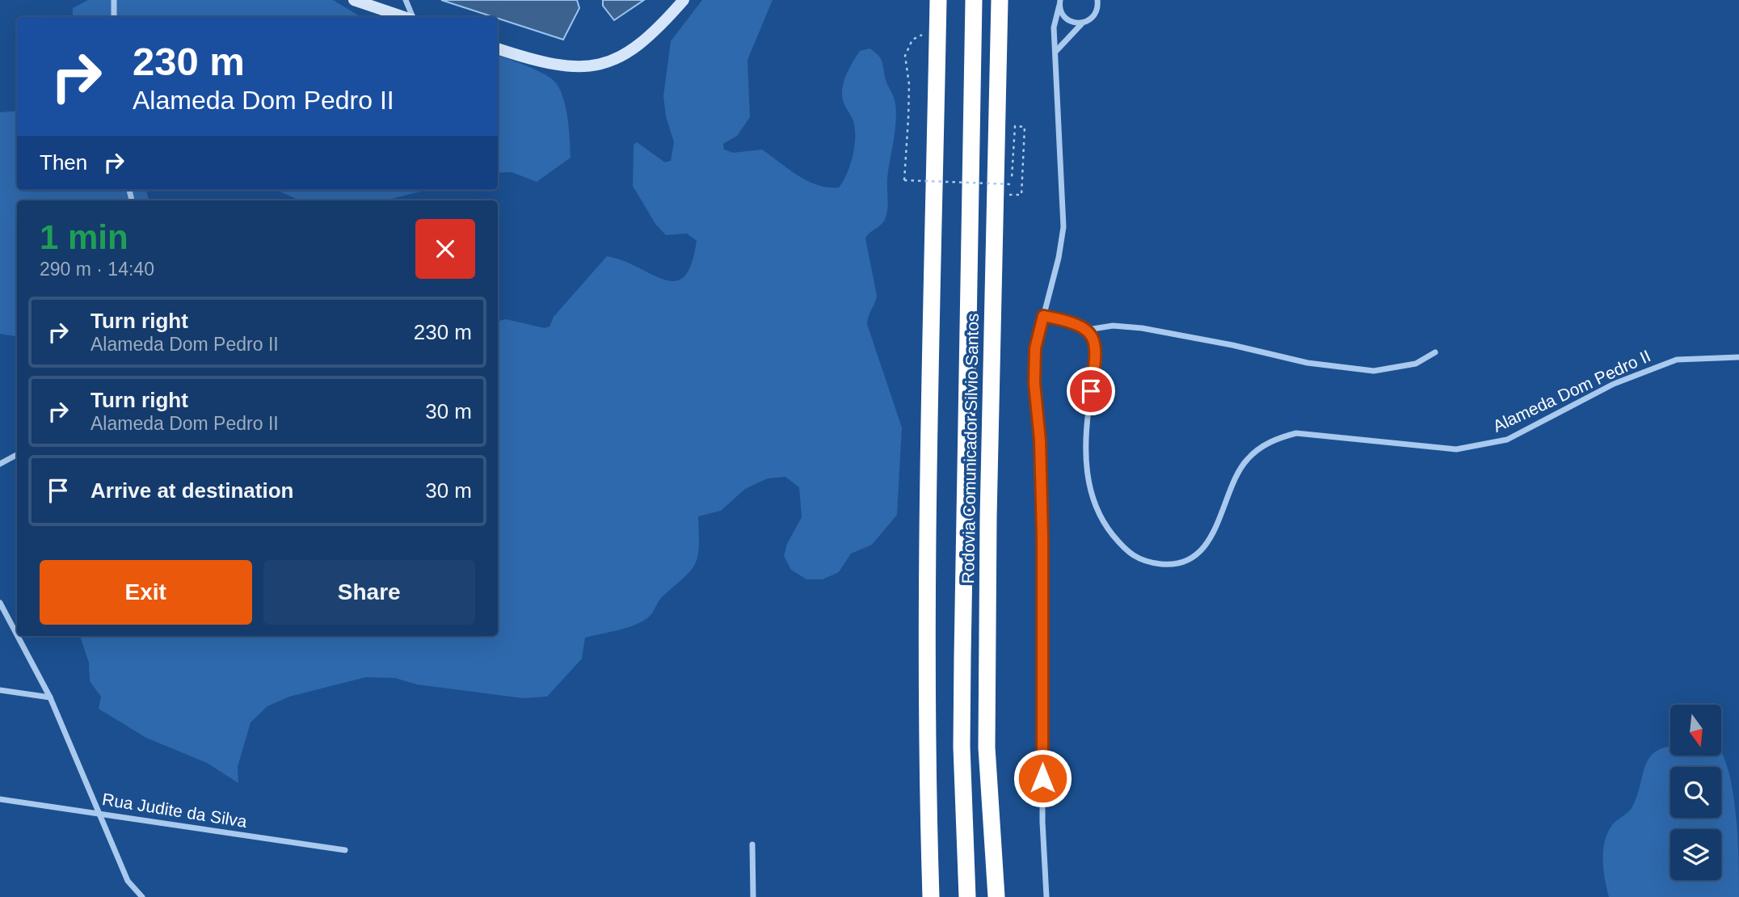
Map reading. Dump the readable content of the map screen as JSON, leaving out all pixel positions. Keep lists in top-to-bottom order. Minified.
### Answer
{"streets":{"highway":["Rodovia Comunicador Silvio Santos"],"street":["Alameda Dom Pedro II","Rua Judite da Silva"]},"north":"bottom","page":{"turn":["230 m","Alameda Dom Pedro II"],"then":"Then","heading":["1 min","290 m · 14:40"],"list":[{"name":"Turn right","note":"Alameda Dom Pedro II","value":"230 m"},{"name":"Turn right","note":"Alameda Dom Pedro II","value":"30 m"},{"name":"Arrive at destination","value":"30 m"}],"buttons":["Exit","Share"]}}
